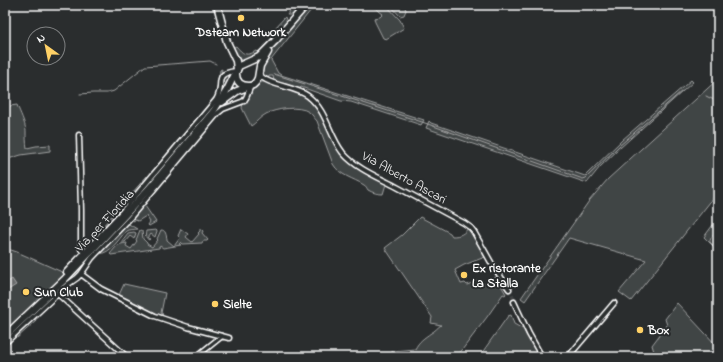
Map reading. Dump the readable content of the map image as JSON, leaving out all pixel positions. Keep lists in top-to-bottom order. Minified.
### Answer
{"streets":{"main road":["Via per Floridia"],"street":["Via Alberto Ascari"]},"places":["Dsteam Network","Ex ristorante La Stalla","Sun Club","Sielte","Box"],"north":"top left"}
